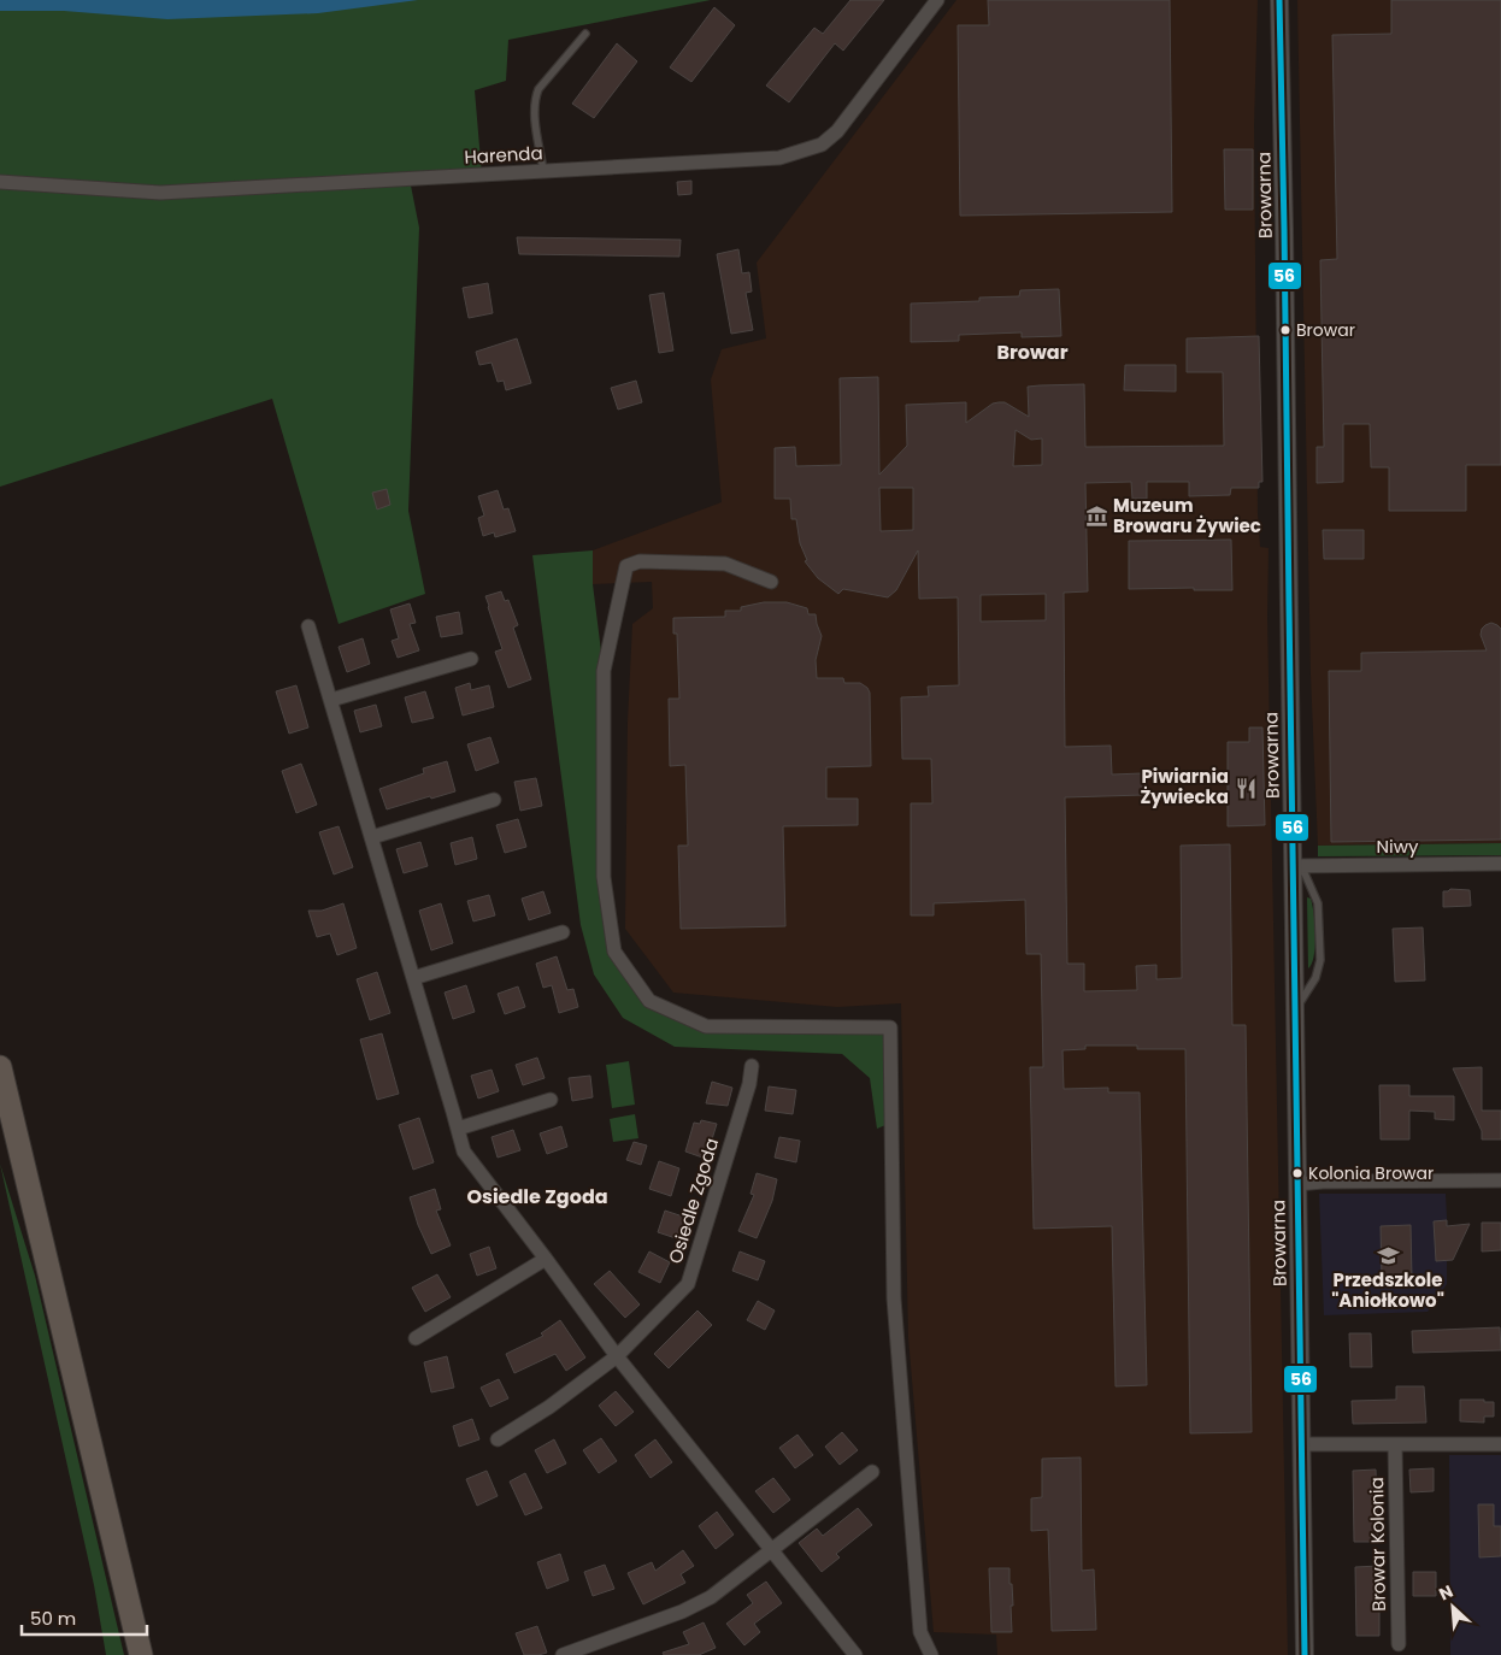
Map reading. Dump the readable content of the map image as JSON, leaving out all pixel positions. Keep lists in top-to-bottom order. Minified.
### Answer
{"streets":{"street":["Harenda","Browarna","Niwy","Osiedle Zgoda","Browar Kolonia"]},"crossings":[["Browarna","Niwy"]],"districts":["Browar","Osiedle Zgoda"],"places":{"other":["Browar","Kolonia Browar"],"museum":["Muzeum Browaru Żywiec"],"restaurant":["Piwiarnia Żywiecka"],"school or university":["Przedszkole \"Aniołkowo\""]},"lines":["transit line 56"],"scale_bar":"50 m","north":"top left"}
